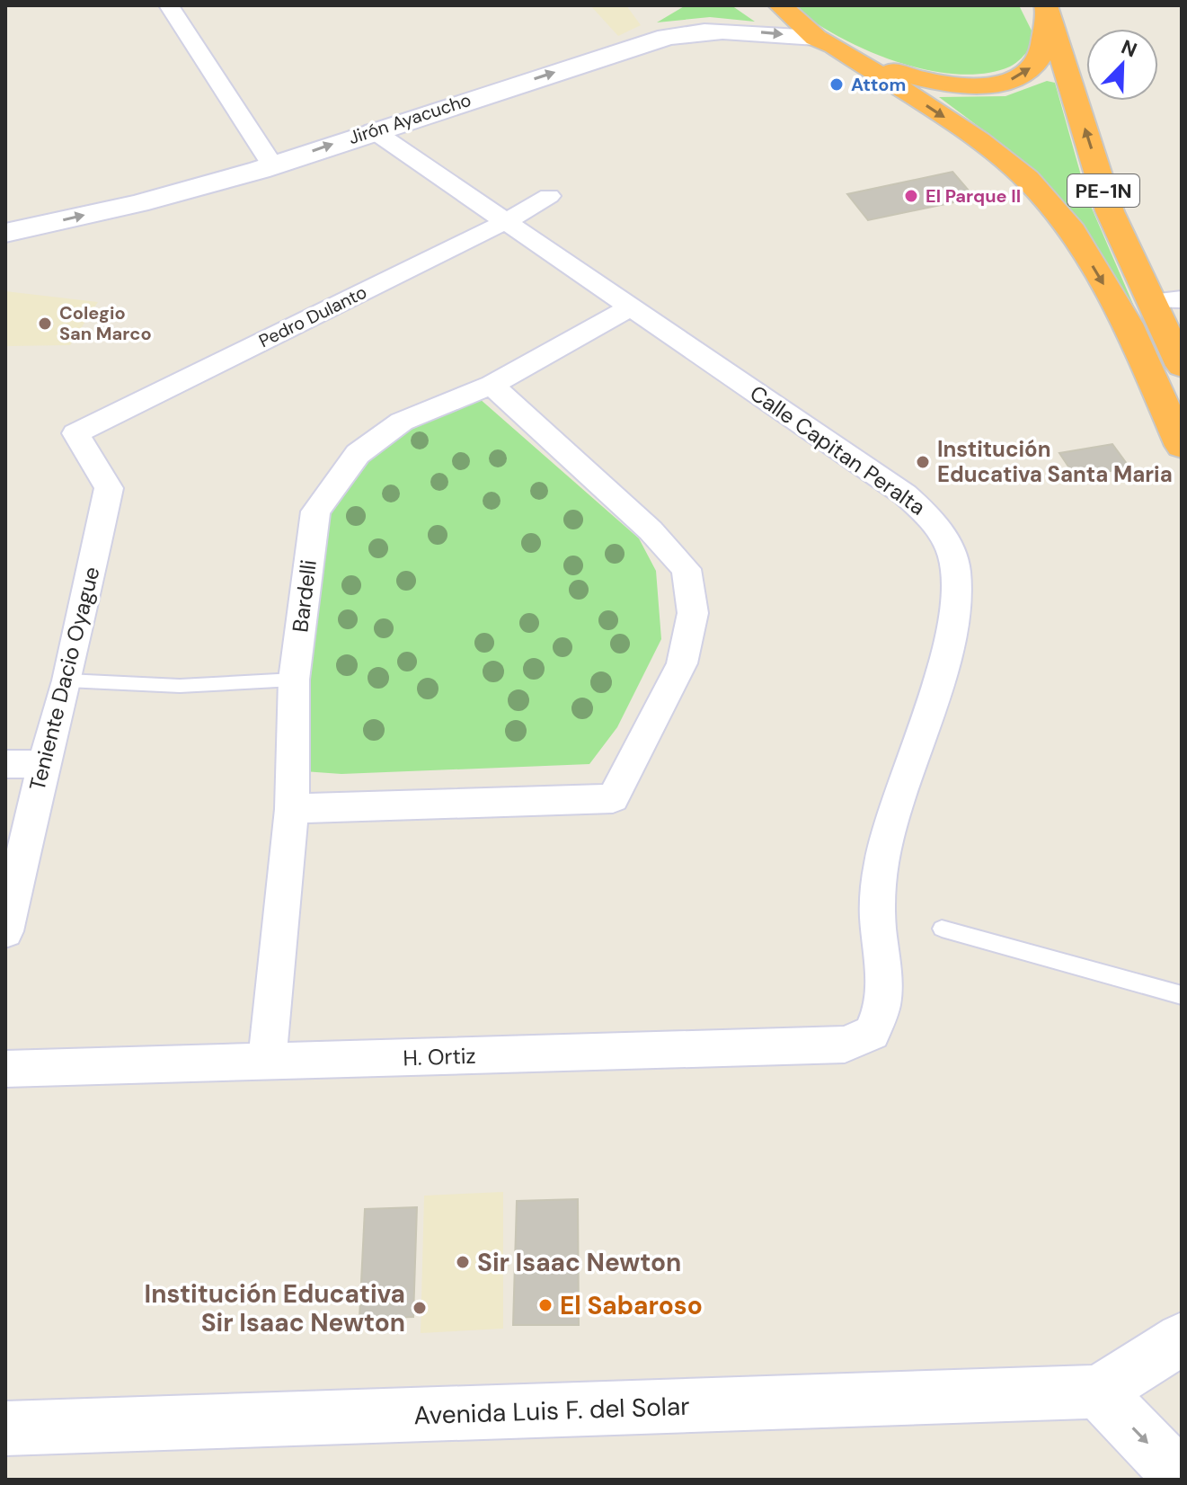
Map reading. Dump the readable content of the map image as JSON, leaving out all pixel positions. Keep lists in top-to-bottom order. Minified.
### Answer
{"streets":{"highway":["PE-1N"],"street":["Jirón Ayacucho","Pedro Dulanto","Calle Capitan Peralta","Bardelli","Teniente Dacio Oyague","H. Ortiz","Avenida Luis F. del Solar"]},"crossings":[["Jirón Ayacucho","PE-1N"],["Jirón Ayacucho","Calle Capitan Peralta"],["Pedro Dulanto","Calle Capitan Peralta"],["Pedro Dulanto","Teniente Dacio Oyague"],["Calle Capitan Peralta","Bardelli"],["Calle Capitan Peralta","H. Ortiz"],["Bardelli","H. Ortiz"]],"one_way":["Jirón Ayacucho"],"places":["Attom","El Parque II","Colegio San Marco","Institución Educativa Santa Maria","Sir Isaac Newton","El Sabaroso","Institución Educativa Sir Isaac Newton"],"north":"top right"}
